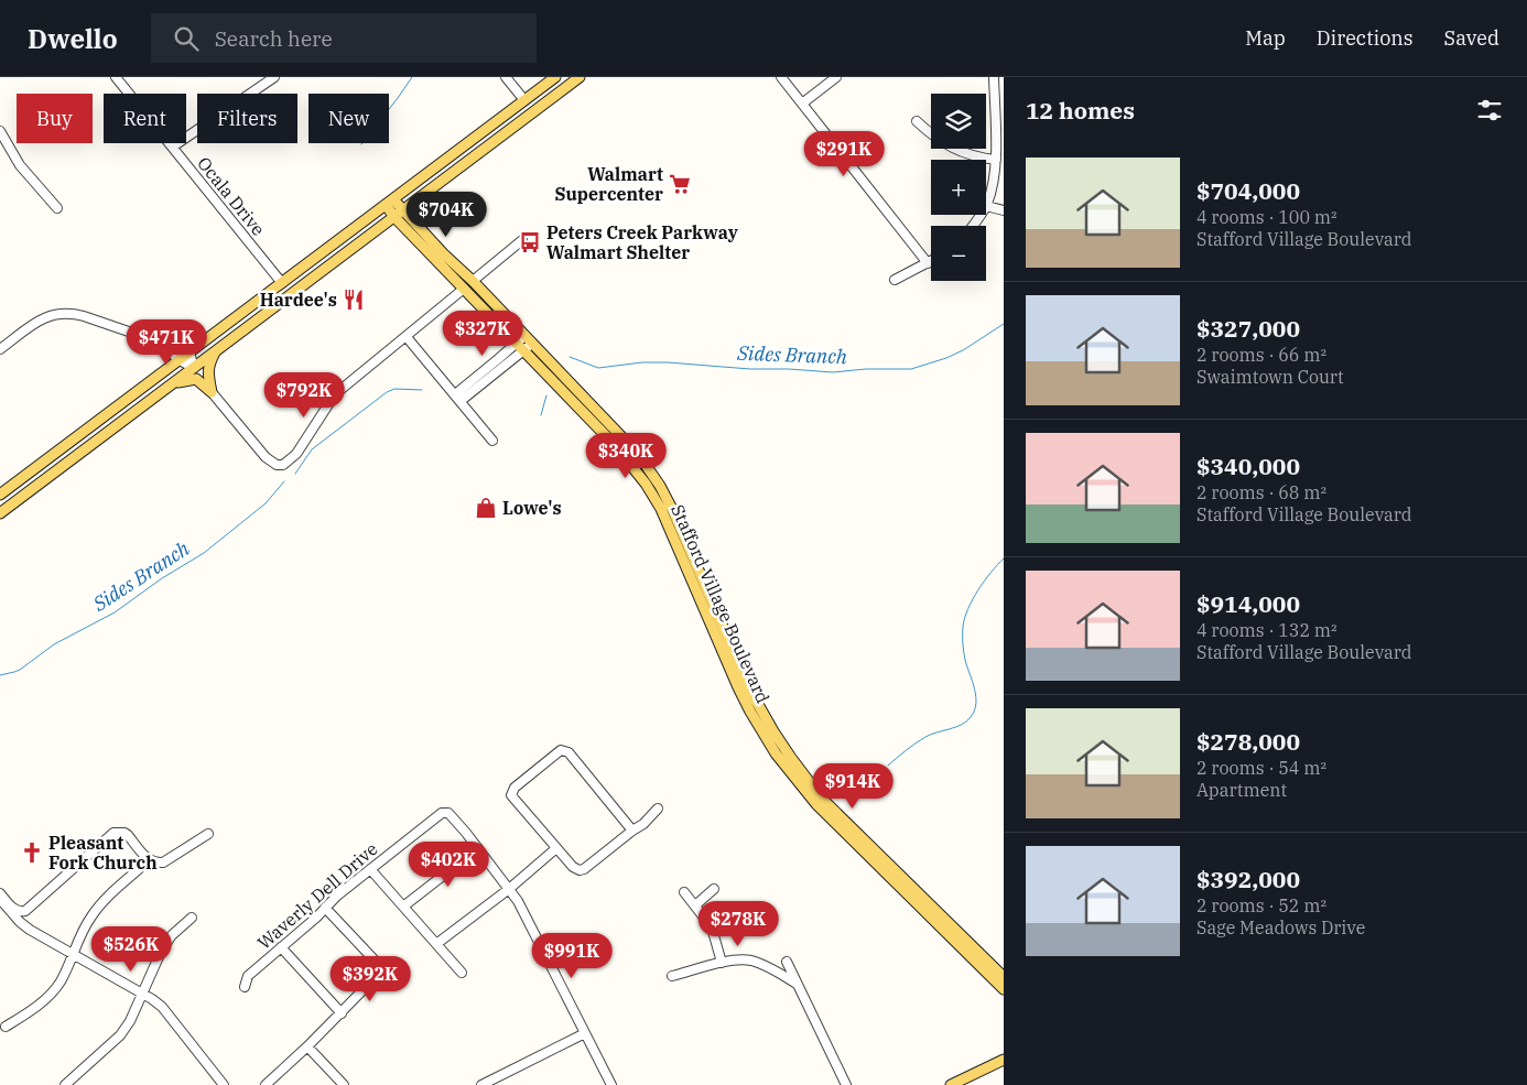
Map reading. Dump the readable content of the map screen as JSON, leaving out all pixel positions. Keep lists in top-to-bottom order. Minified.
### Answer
{"streets":{"main road":["Stafford Village Boulevard"],"street":["Ocala Drive","Waverly Dell Drive"]},"water":["Sides Branch"],"places":{"supermarket":["Walmart Supercenter"],"bus stop":["Peters Creek Parkway Walmart Shelter"],"restaurant":["Hardee's"],"shop":["Lowe's"],"church":["Pleasant Fork Church"]},"page":{"header":"Dwello","search":"Search here","nav":["Map","Directions","Saved"],"heading":"12 homes","map_buttons":["+","−"],"chip":["Buy","Rent","Filters","New"],"price":["$291K","$704K","$327K","$471K","$792K","$340K","$914K","$402K","$278K","$526K","$991K","$392K"],"list":[{"name":"$704,000","note":"4 rooms · 100 m² · Stafford Village Boulevard"},{"name":"$327,000","note":"2 rooms · 66 m² · Swaimtown Court"},{"name":"$340,000","note":"2 rooms · 68 m² · Stafford Village Boulevard"},{"name":"$914,000","note":"4 rooms · 132 m² · Stafford Village Boulevard"},{"name":"$278,000","note":"2 rooms · 54 m² · Apartment"},{"name":"$392,000","note":"2 rooms · 52 m² · Sage Meadows Drive"}]}}
